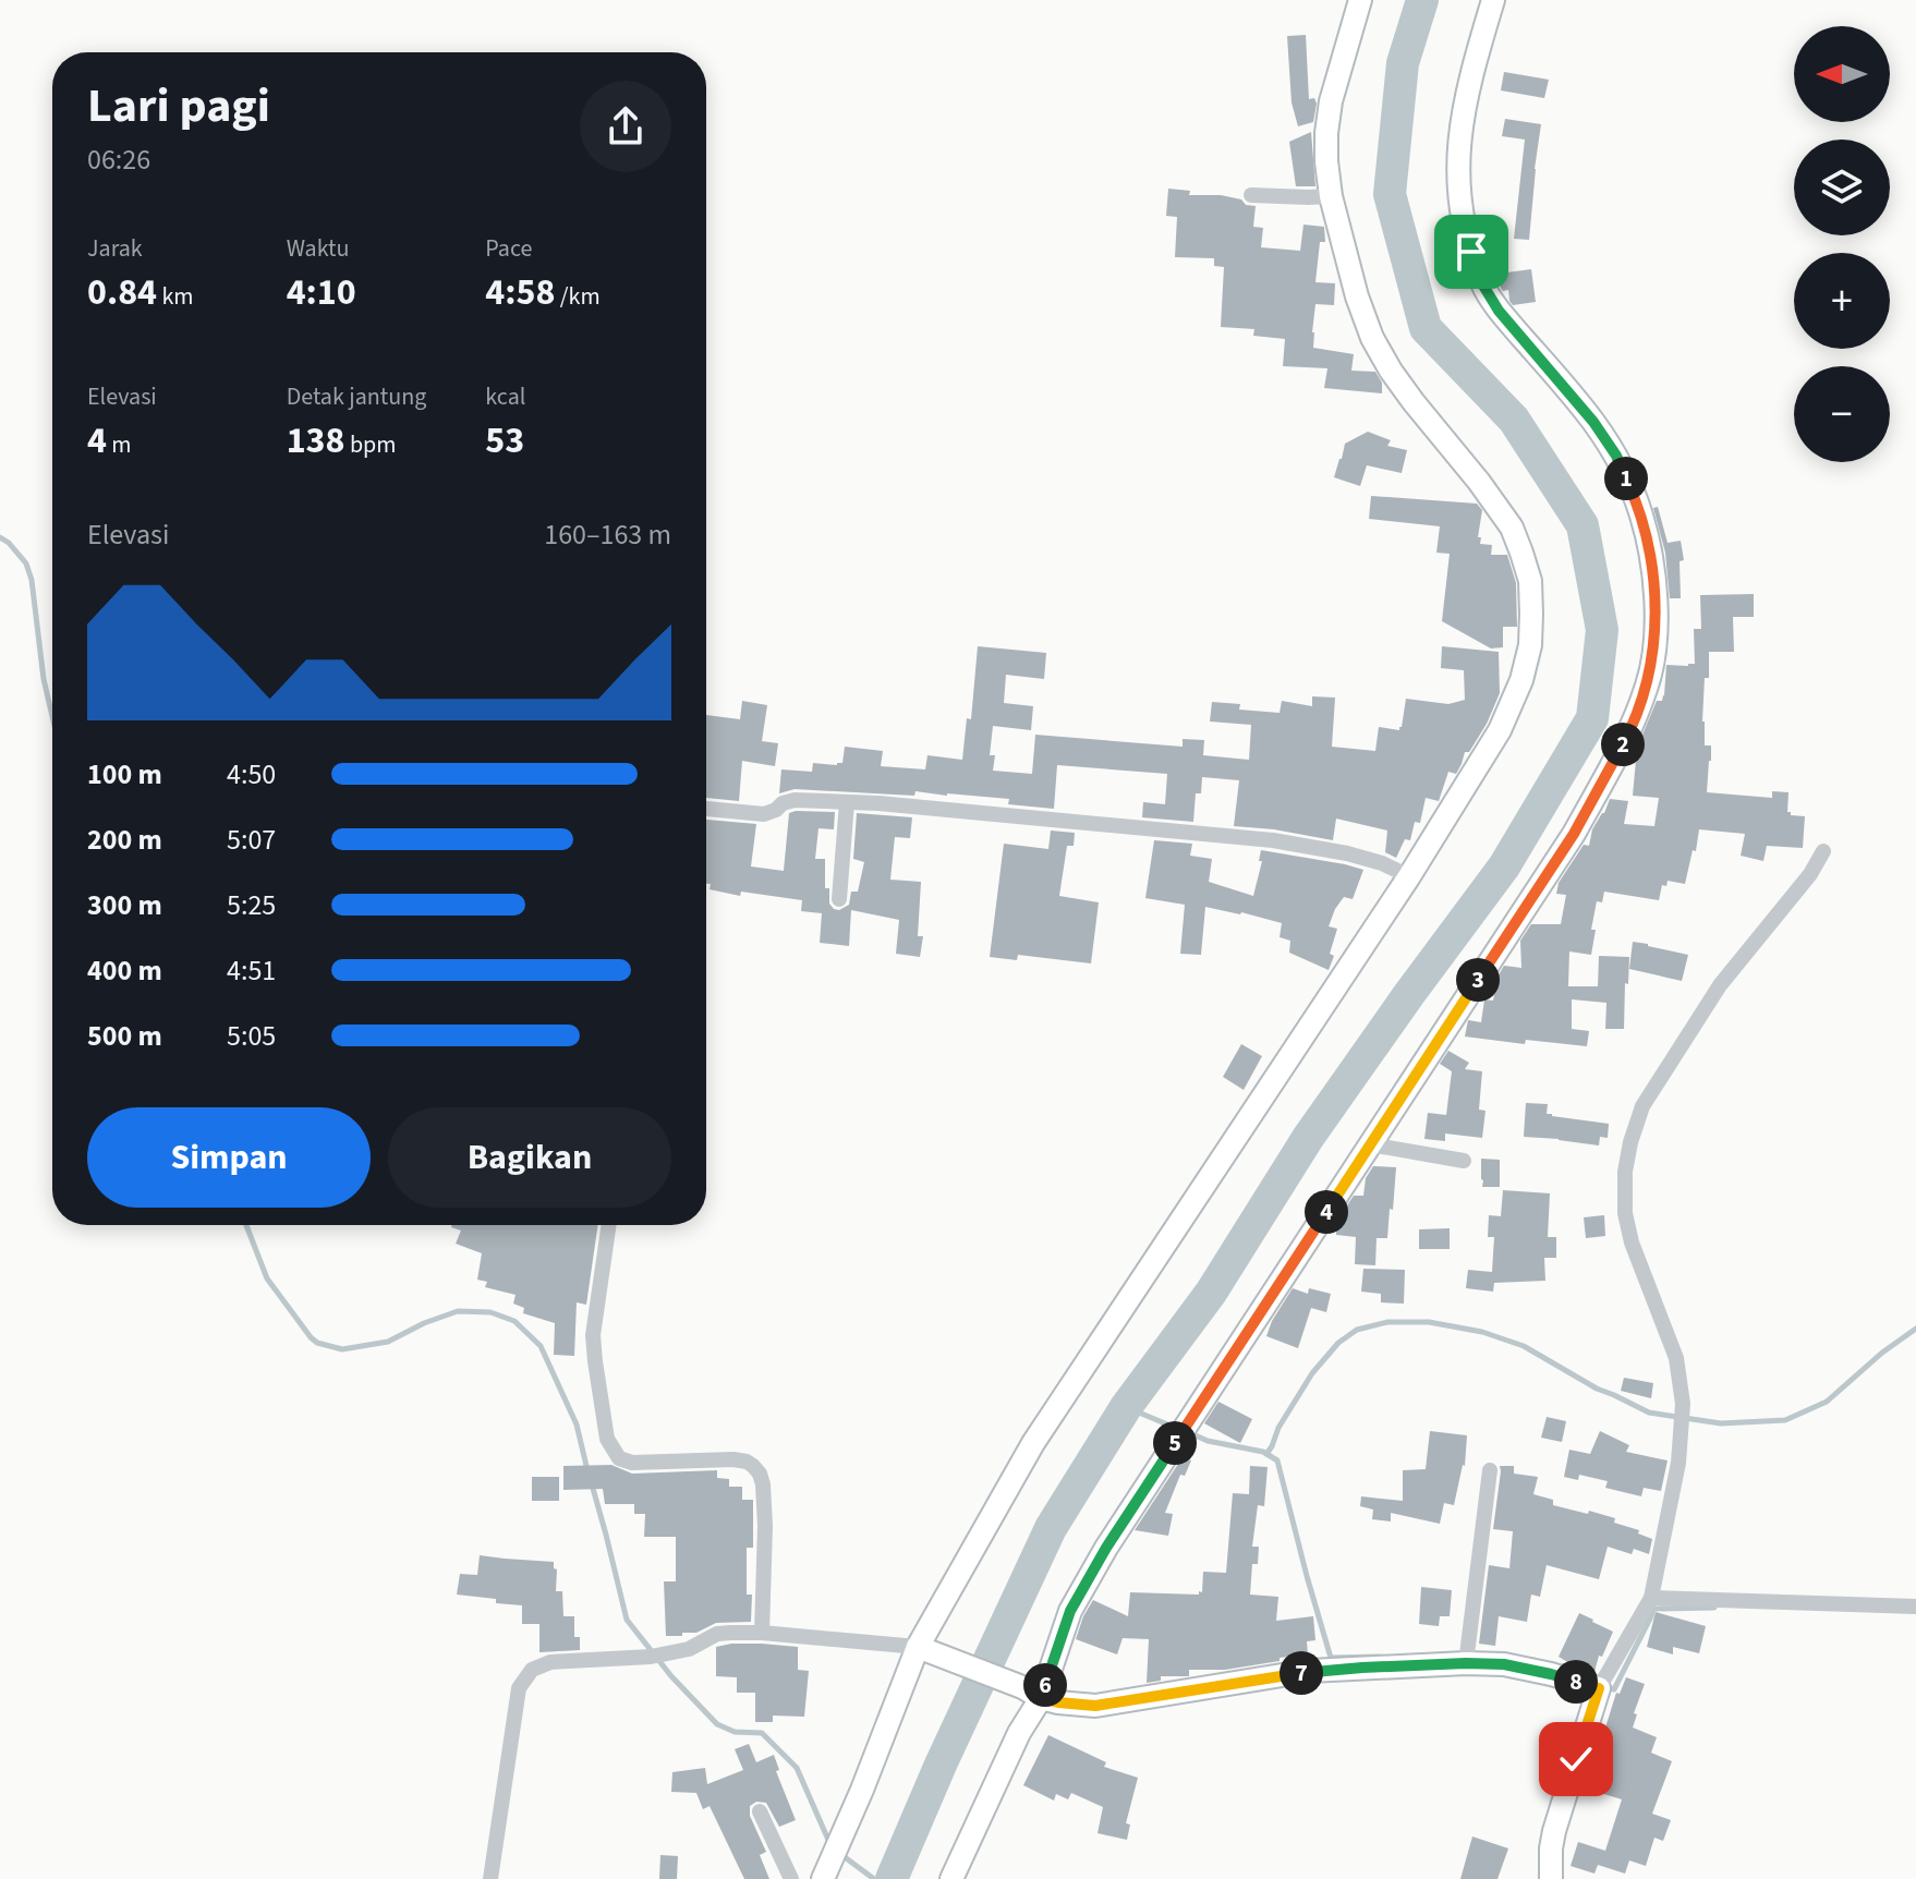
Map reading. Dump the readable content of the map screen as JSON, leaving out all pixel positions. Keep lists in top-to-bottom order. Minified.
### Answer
{"north":"left","page":{"map_buttons":["+","−"],"heading":["Lari pagi","06:26"],"stats":[["Jarak","0.84 km"],["Waktu","4:10"],["Pace","4:58 /km"],["Elevasi","4 m"],["Detak jantung","138 bpm"],["kcal","53"]],"pins":["1","2","3","4","5","7","8","6"],"chart":["Elevasi","160–163 m"],"list":[{"name":"100 m","note":"4:50"},{"name":"200 m","note":"5:07"},{"name":"300 m","note":"5:25"},{"name":"400 m","note":"4:51"},{"name":"500 m","note":"5:05"}],"buttons":["Simpan","Bagikan"]}}
